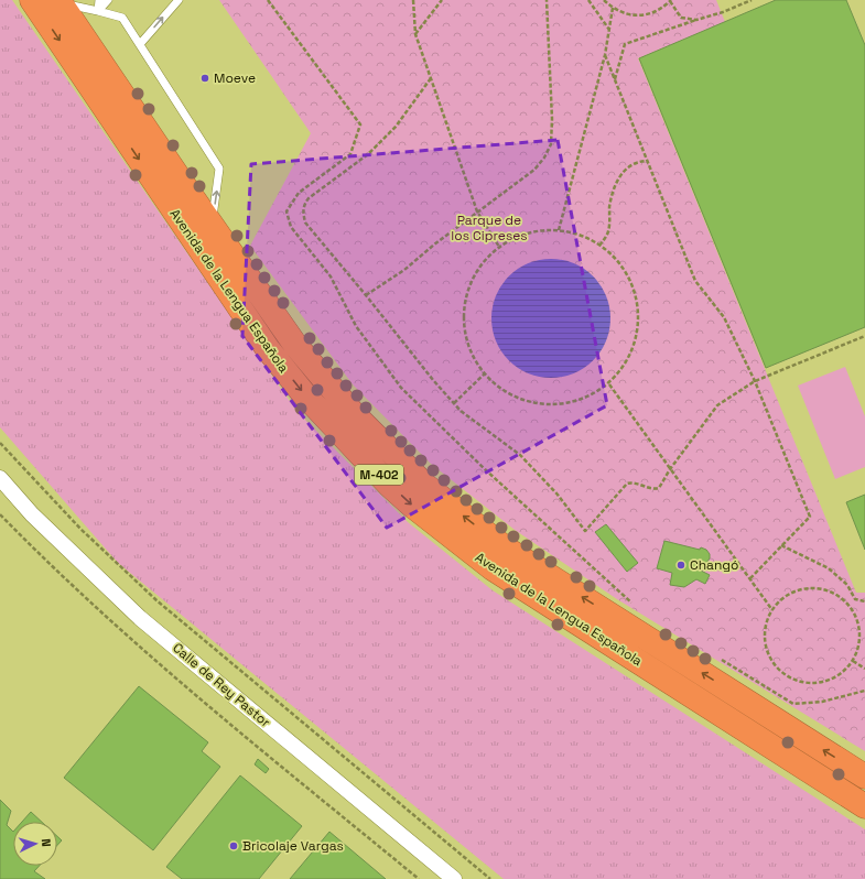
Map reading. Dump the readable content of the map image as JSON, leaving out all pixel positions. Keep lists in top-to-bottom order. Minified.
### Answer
{"streets":{"highway":["Avenida de la Lengua Española","M-402"],"street":["Calle de Rey Pastor"]},"parks":["Parque de los Cipreses"],"places":["Moeve","Changó","Bricolaje Vargas"],"north":"right"}
